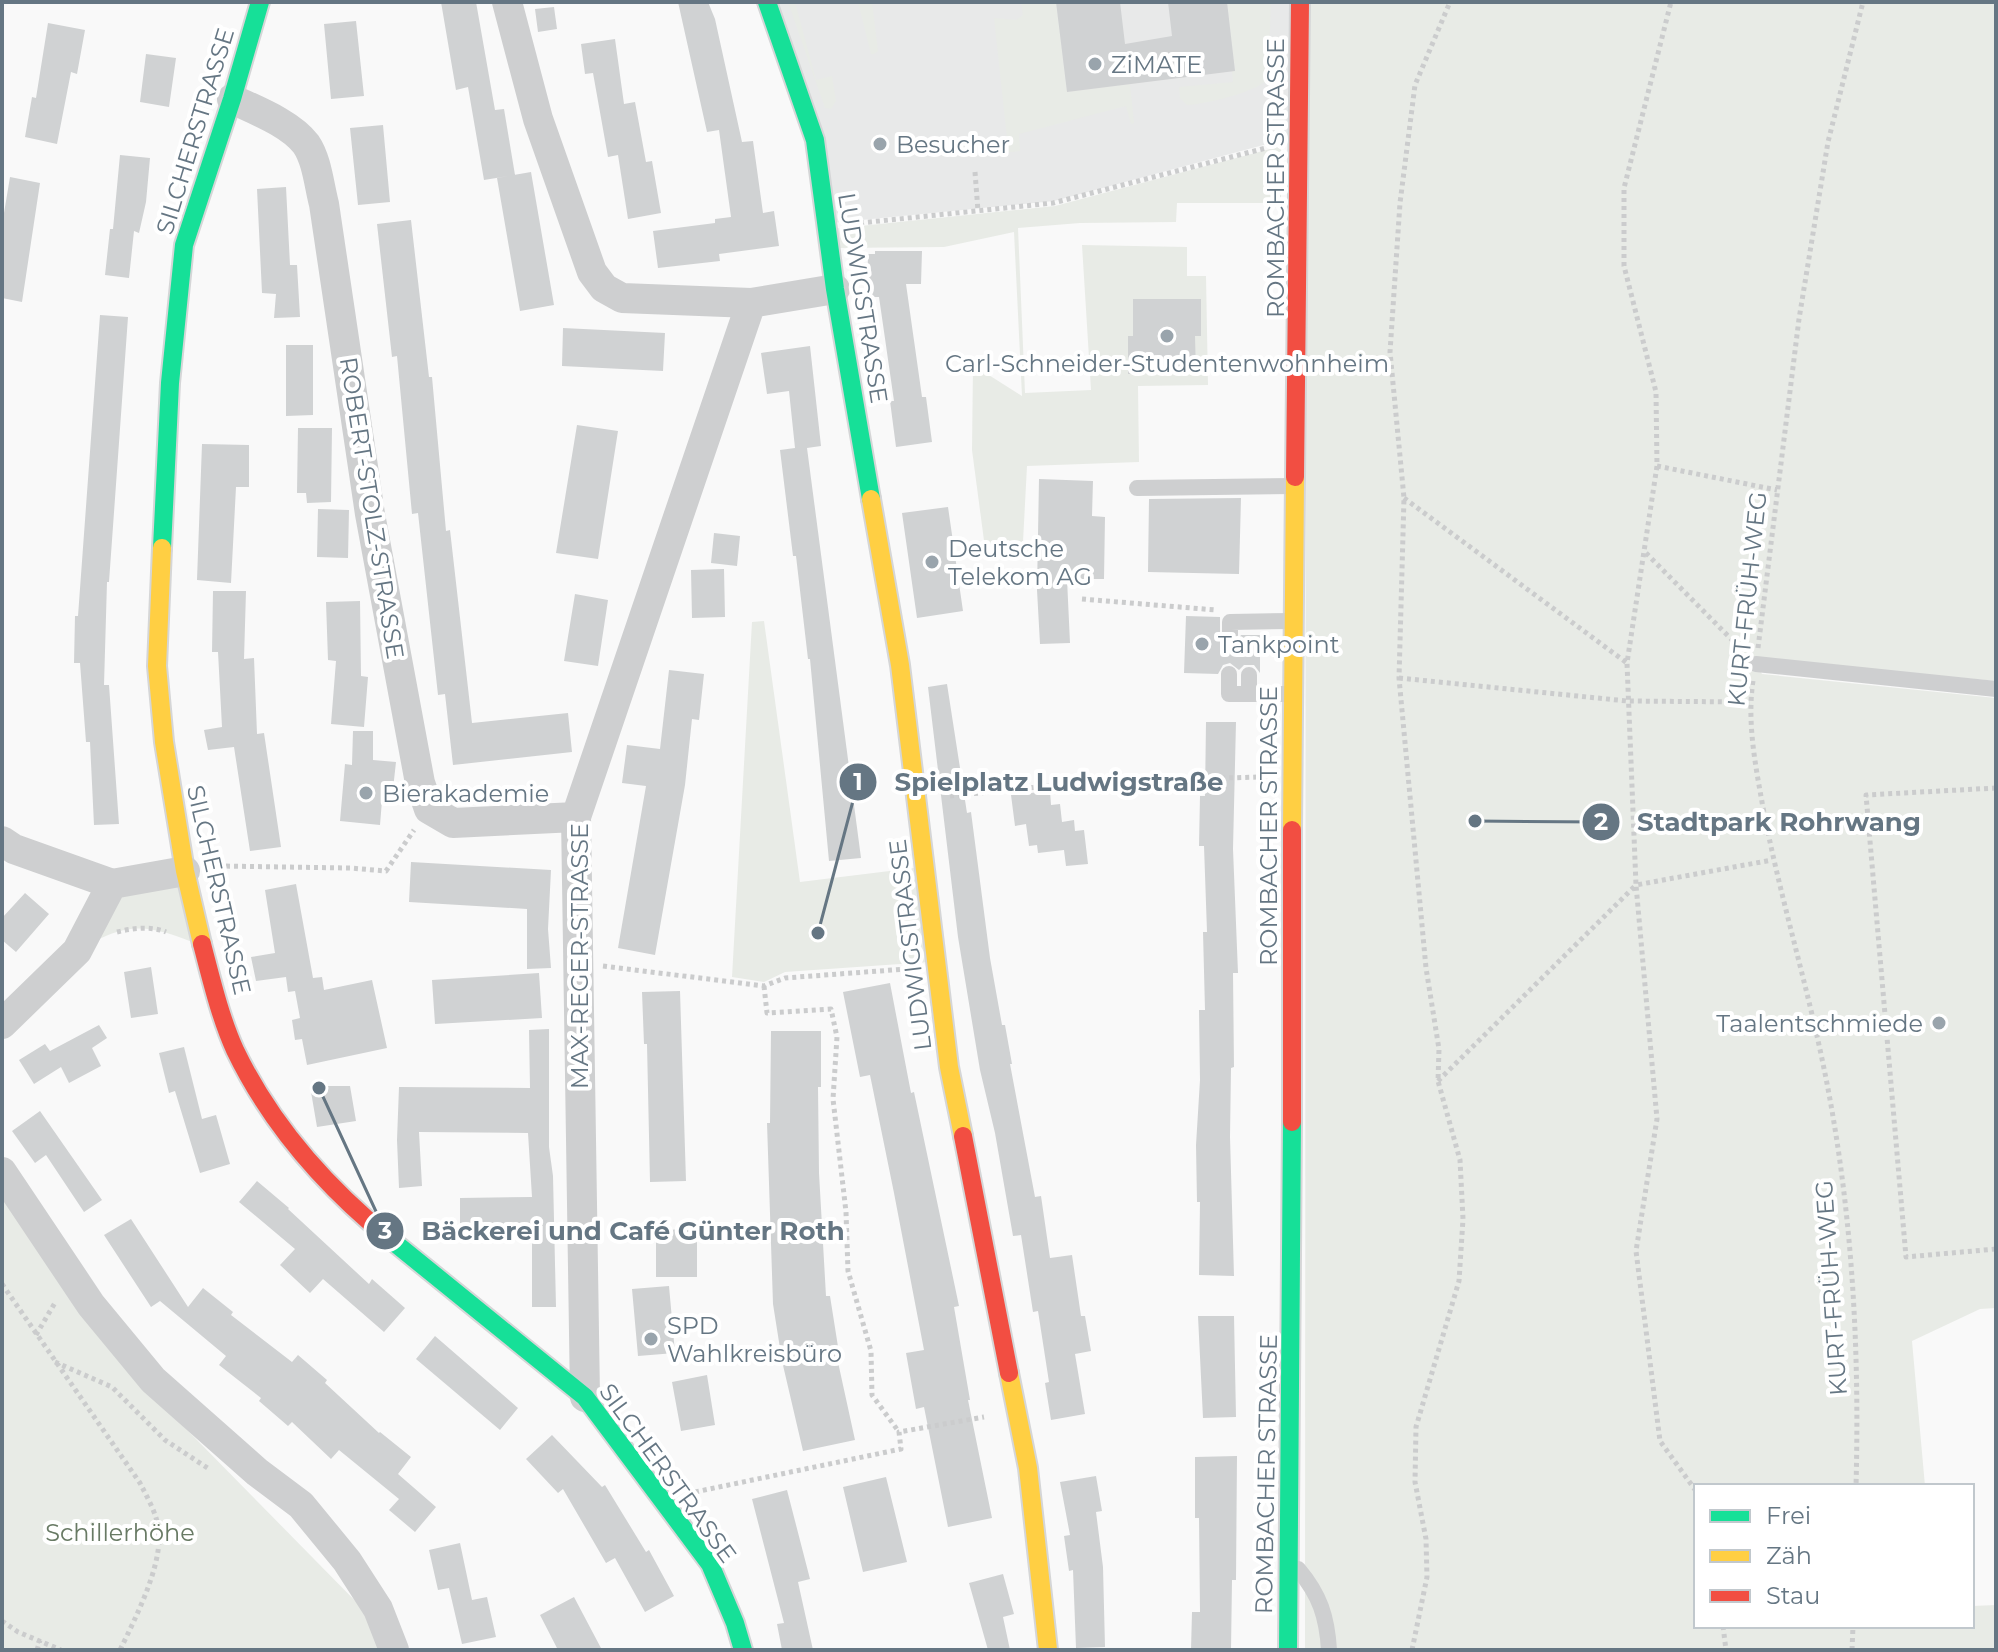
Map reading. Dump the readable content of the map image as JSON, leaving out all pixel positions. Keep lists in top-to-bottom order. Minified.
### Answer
{"streets":{"street":["SILCHERSTRASSE","ROMBACHER STRASSE","LUDWIGSTRASSE","ROBERT-STOLZ-STRASSE","MAX-REGER-STRASSE"],"path":["KURT-FRÜH-WEG"]},"crossings":[["SILCHERSTRASSE","ROBERT-STOLZ-STRASSE"],["SILCHERSTRASSE","MAX-REGER-STRASSE"]],"parks":["Schillerhöhe"],"places":["ZiMATE","Besucher","Carl-Schneider-Studentenwohnheim","Deutsche Telekom AG","Tankpoint","Bierakademie","Stadtpark Rohrwang","Spielplatz Ludwigstraße","Taalentschmiede","Bäckerei und Café Günter Roth","SPD Wahlkreisbüro"],"legend":["Frei","Zäh","Stau"]}
